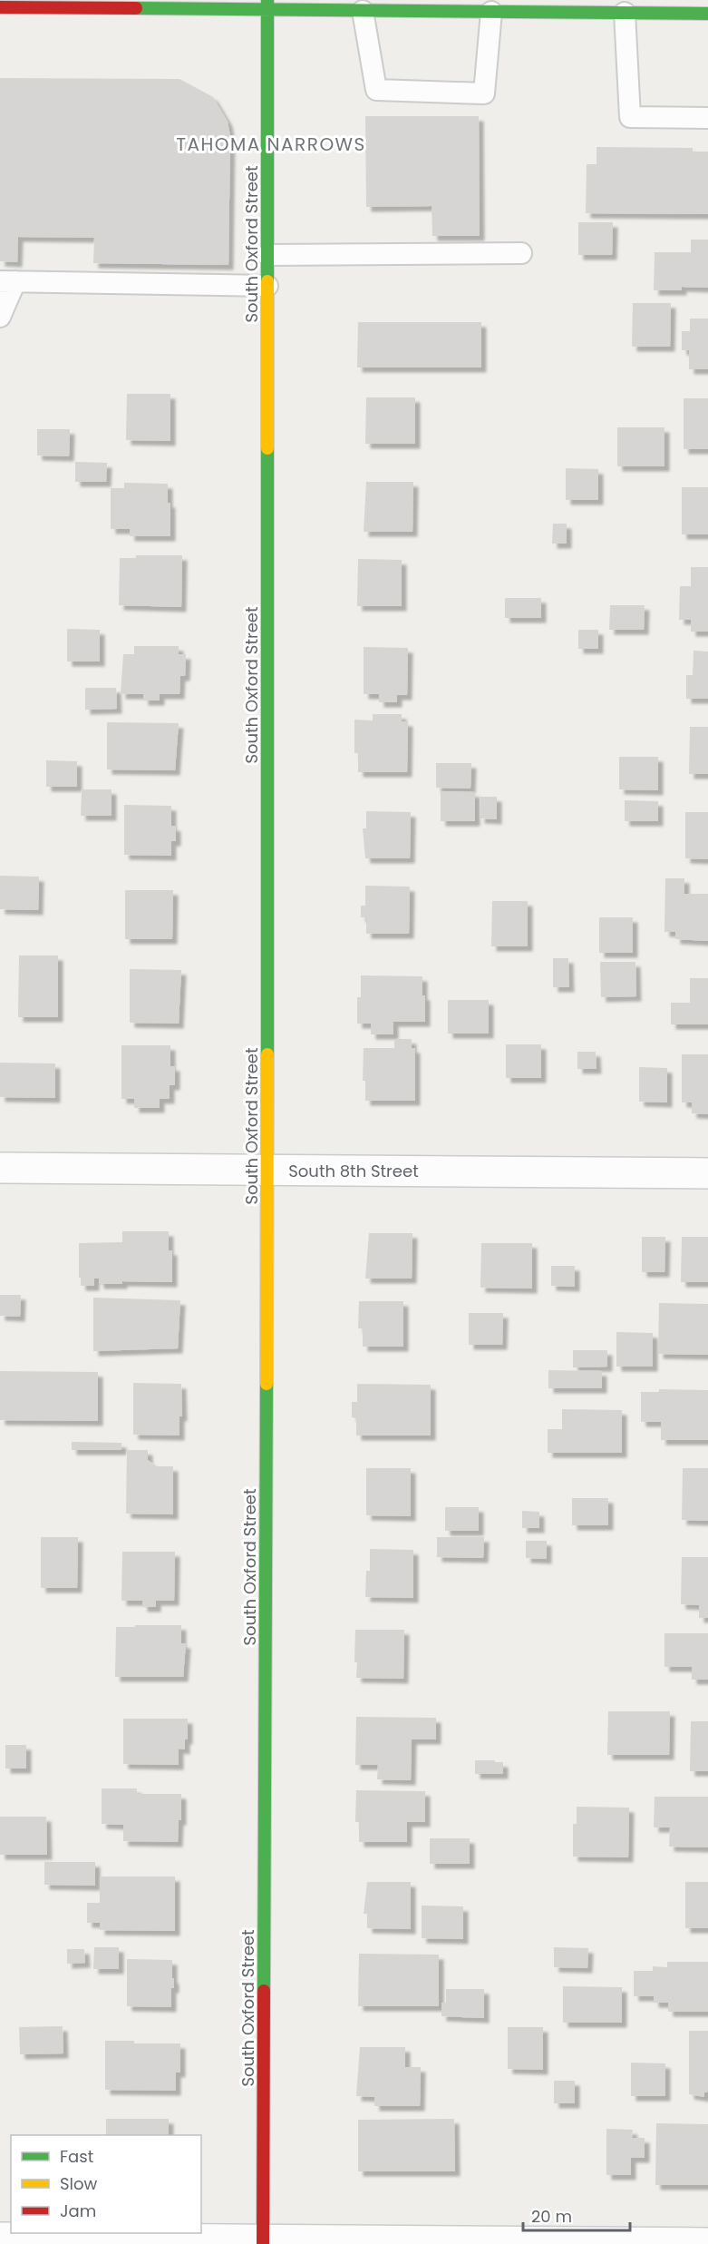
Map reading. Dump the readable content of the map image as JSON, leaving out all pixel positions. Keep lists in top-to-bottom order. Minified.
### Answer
{"streets":{"street":["South Oxford Street","South 8th Street"]},"crossings":[["South Oxford Street","South 8th Street"]],"districts":["TAHOMA NARROWS"],"legend":["Fast","Slow","Jam"],"scale_bar":"20 m"}
